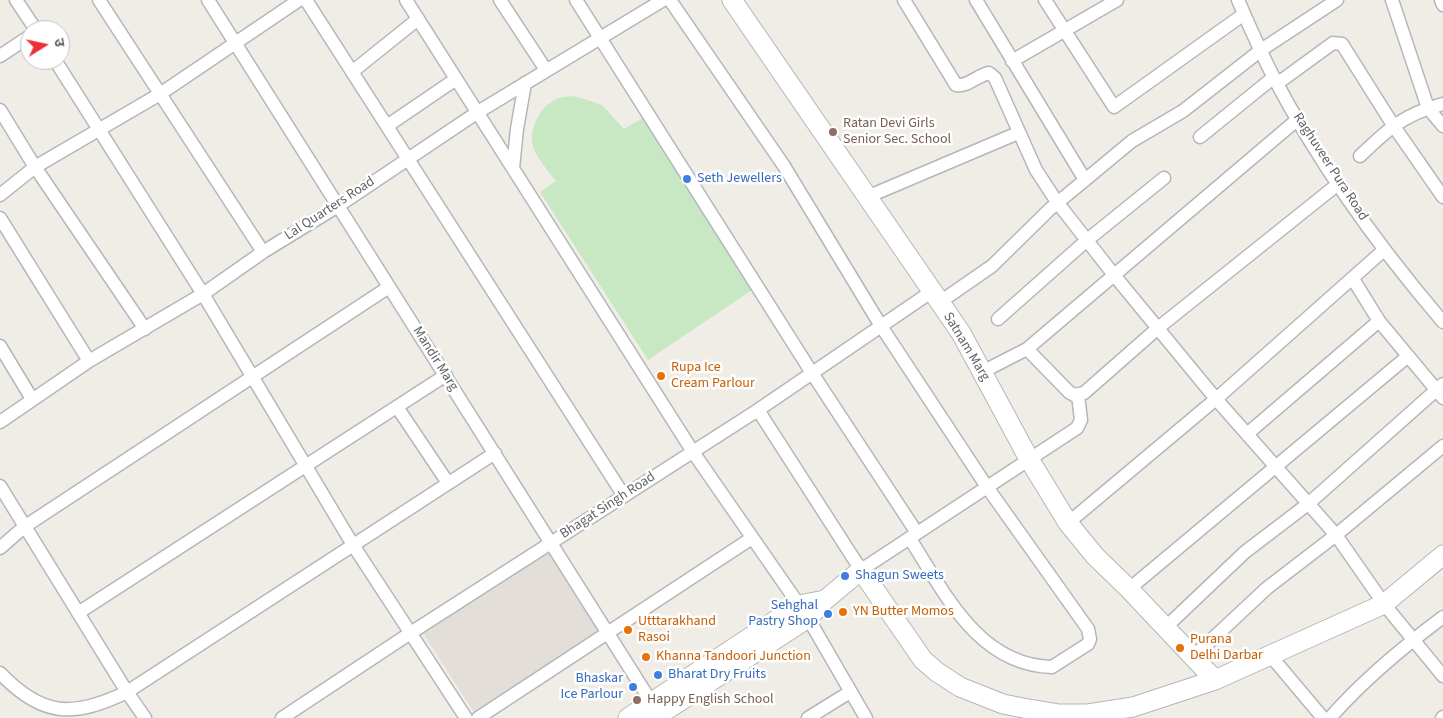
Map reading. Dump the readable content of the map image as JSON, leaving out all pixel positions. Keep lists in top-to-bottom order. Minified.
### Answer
{"streets":{"street":["Raghuveer Pura Road","Lal Quarters Road","Satnam Marg","Mandir Marg","Bhagat Singh Road"]},"crossings":[["Raghuveer Pura Road","Bhagat Singh Road"],["Lal Quarters Road","Mandir Marg"],["Satnam Marg","Bhagat Singh Road"],["Mandir Marg","Bhagat Singh Road"]],"places":["Ratan Devi Girls Senior Sec. School","Seth Jewellers","Rupa Ice Cream Parlour","Shagun Sweets","YN Butter Momos","Sehghal Pastry Shop","Utttarakhand Rasoi","Purana Delhi Darbar","Khanna Tandoori Junction","Bharat Dry Fruits","Bhaskar Ice Parlour","Happy English School"],"north":"right"}
